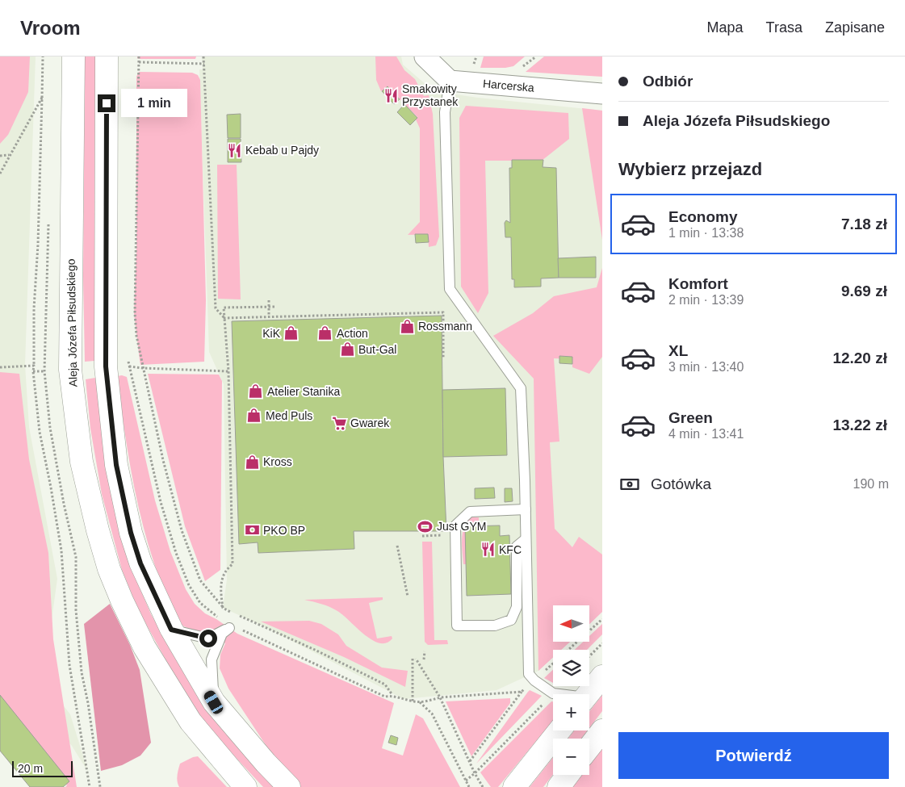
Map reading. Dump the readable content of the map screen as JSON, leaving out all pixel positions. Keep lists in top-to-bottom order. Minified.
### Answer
{"streets":{"main road":["Aleja Józefa Piłsudskiego"],"street":["Harcerska"]},"places":{"restaurant":["Smakowity Przystanek","Kebab u Pajdy","KFC"],"shop":["Rossmann","KiK","Action","But-Gal","Atelier Stanika","Med Puls","Kross"],"supermarket":["Gwarek"],"sports":["Just GYM"],"bank":["PKO BP"]},"scale_bar":"20 m","north":"left","page":{"header":"Vroom","nav":["Mapa","Trasa","Zapisane"],"banner":["Odbiór","Aleja Józefa Piłsudskiego"],"bubble":"1 min","heading":"Wybierz przejazd","list":[{"name":"Economy","note":"1 min · 13:38","value":"7.18 zł"},{"name":"Komfort","note":"2 min · 13:39","value":"9.69 zł"},{"name":"XL","note":"3 min · 13:40","value":"12.20 zł"},{"name":"Green","note":"4 min · 13:41","value":"13.22 zł"}],"pay":["Gotówka","190 m"],"map_buttons":["+","−"],"buttons":"Potwierdź","scale":"20 m"}}
